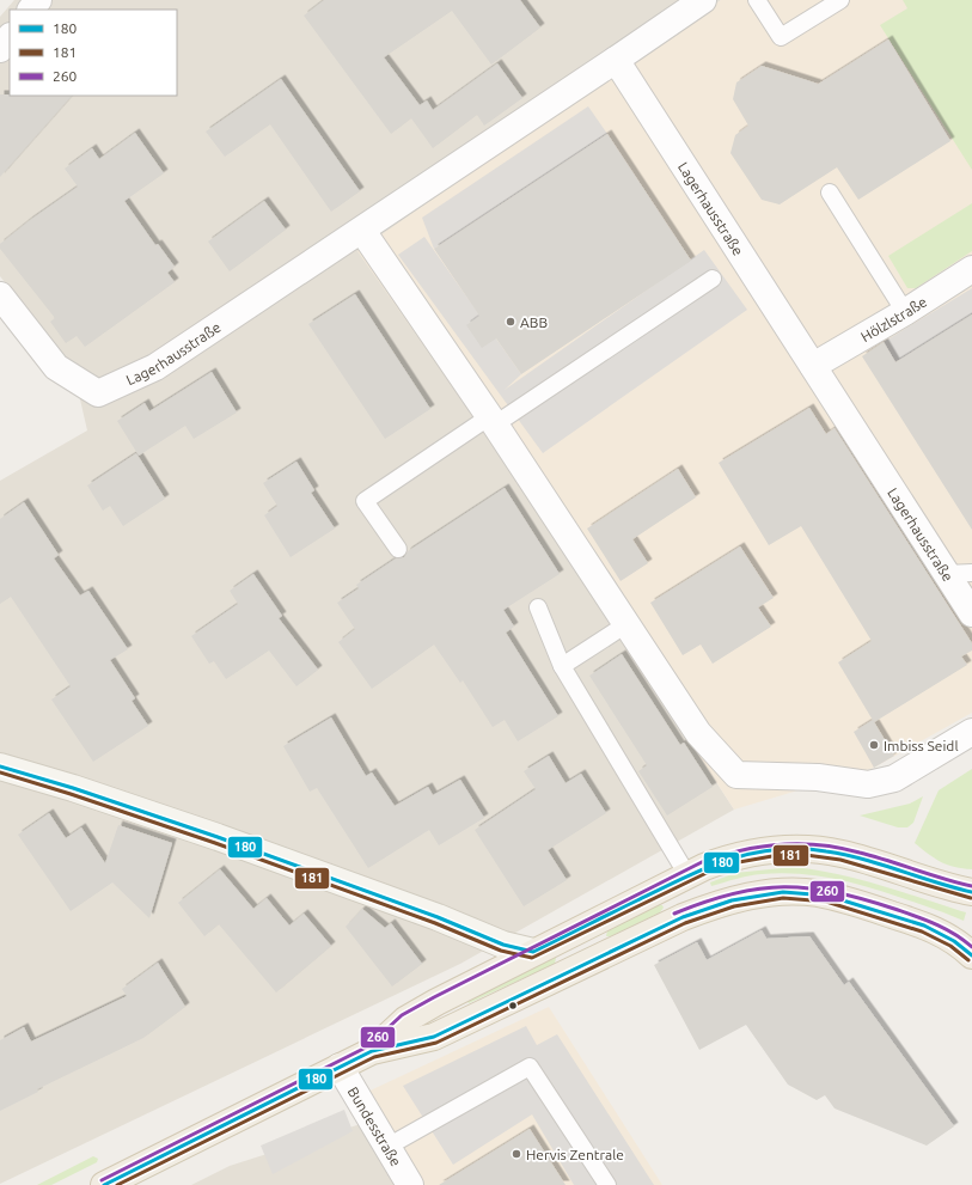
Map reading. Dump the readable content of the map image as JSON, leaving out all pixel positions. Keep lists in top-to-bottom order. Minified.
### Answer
{"streets":{"street":["Lagerhausstraße","Hölzlstraße","Bundesstraße"]},"crossings":[["Lagerhausstraße","Hölzlstraße"]],"places":["ABB","Imbiss Seidl","Hervis Zentrale"],"lines":["transit line 180","transit line 181","transit line 260"],"legend":["180","181","260"]}
